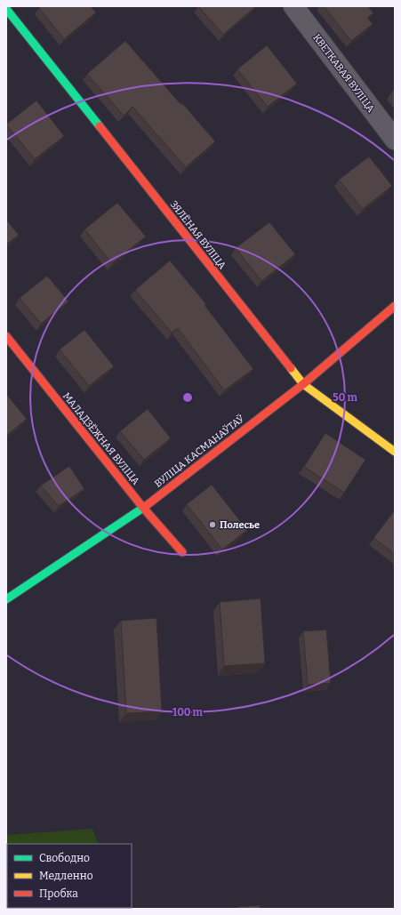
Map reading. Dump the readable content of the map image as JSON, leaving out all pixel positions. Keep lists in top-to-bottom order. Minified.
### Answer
{"streets":{"street":["КВЕТКАВАЯ ВУЛІЦА","ЗЯЛЁНАЯ ВУЛІЦА","МАЛАДЗЁЖНАЯ ВУЛІЦА","ВУЛІЦА КАСМАНАЎТАЎ"]},"crossings":[["ЗЯЛЁНАЯ ВУЛІЦА","ВУЛІЦА КАСМАНАЎТАЎ"],["МАЛАДЗЁЖНАЯ ВУЛІЦА","ВУЛІЦА КАСМАНАЎТАЎ"]],"places":["Полесье"],"legend":["Свободно","Медленно","Пробка"],"rings":["50 m","100 m"]}
